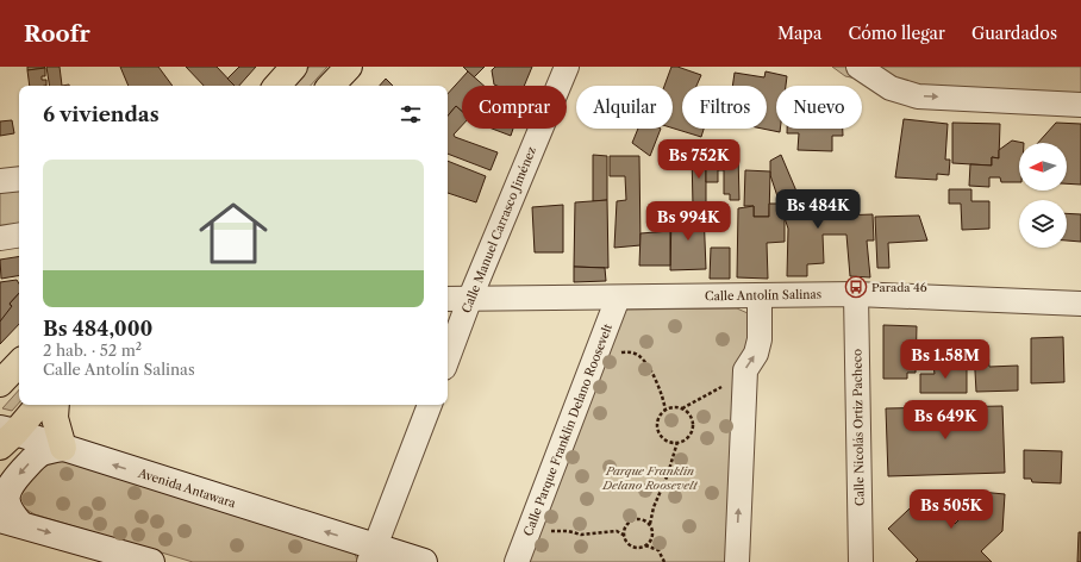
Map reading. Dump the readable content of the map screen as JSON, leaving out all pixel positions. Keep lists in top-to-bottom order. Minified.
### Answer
{"streets":{"street":["Calle Manuel Carrasco Jiménez","Calle Antolín Salinas","Calle Nicolás Ortiz Pacheco","Calle Parque Franklin Delano Roosevelt","Avenida Antawara"]},"crossings":[["Calle Manuel Carrasco Jiménez","Calle Antolín Salinas"],["Calle Antolín Salinas","Calle Nicolás Ortiz Pacheco"],["Calle Antolín Salinas","Calle Parque Franklin Delano Roosevelt"]],"parks":["Parque Franklin Delano Roosevelt"],"places":{"bus stop":["Parada 46"]},"north":"left","page":{"header":"Roofr","nav":["Mapa","Cómo llegar","Guardados"],"chip":["Comprar","Alquilar","Filtros","Nuevo"],"heading":"6 viviendas","price":["Bs 752K","Bs 484K","Bs 994K","Bs 1.58M","Bs 649K","Bs 505K"],"list":[{"name":"Bs 484,000","note":"2 hab. · 52 m² · Calle Antolín Salinas"}]}}
